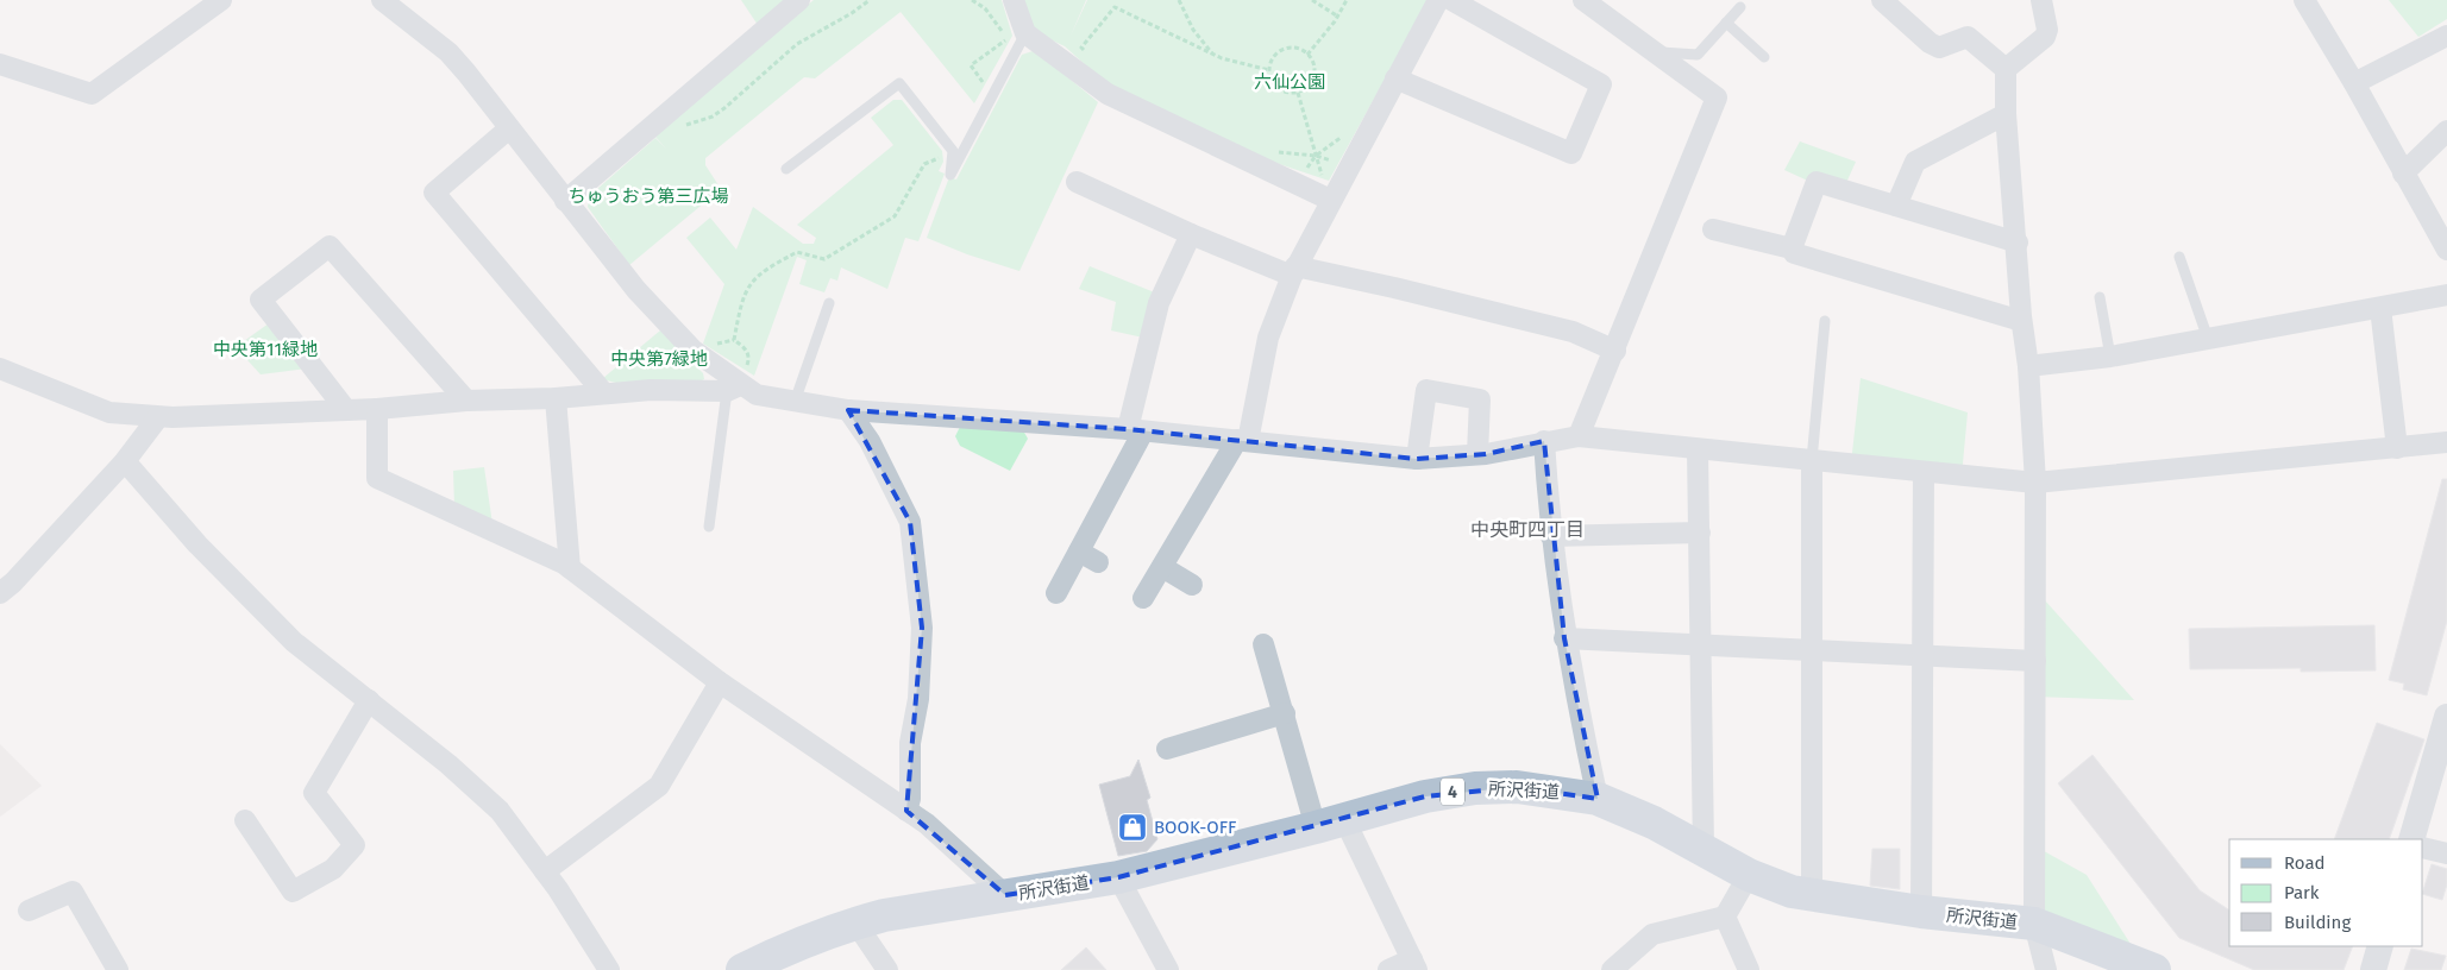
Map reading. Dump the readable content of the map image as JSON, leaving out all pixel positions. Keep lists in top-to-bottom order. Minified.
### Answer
{"streets":{"main road":["所沢街道","4"]},"districts":["中央町四丁目"],"parks":["六仙公園","ちゅうおう第三広場","中央第11緑地","中央第7緑地"],"places":{"shop":["BOOK-OFF"]},"legend":["Road","Park","Building"]}
